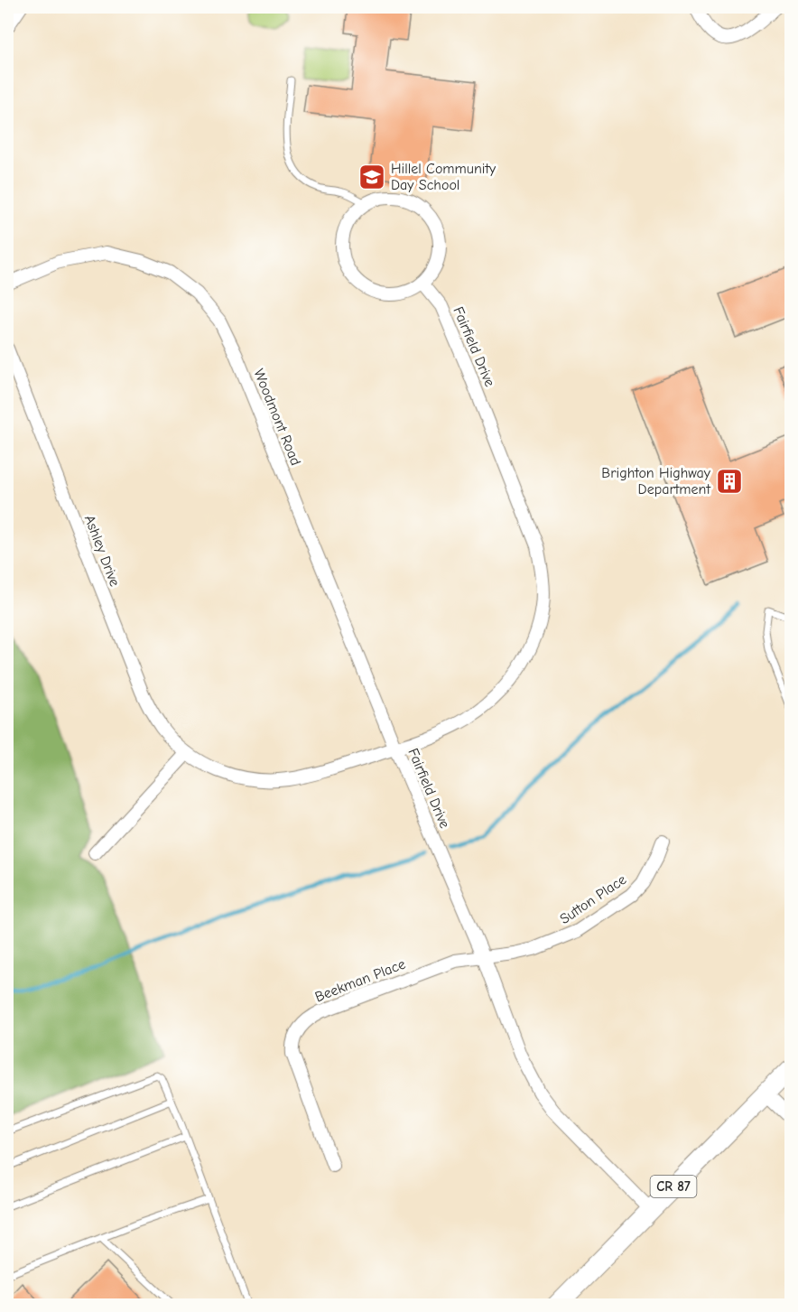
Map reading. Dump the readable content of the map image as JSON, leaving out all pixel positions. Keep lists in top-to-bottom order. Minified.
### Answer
{"streets":{"main road":["CR 87"],"street":["Fairfield Drive","Woodmont Road","Ashley Drive","Sutton Place","Beekman Place"]},"crossings":[["Fairfield Drive","Woodmont Road"],["Fairfield Drive","Ashley Drive"],["Fairfield Drive","Sutton Place"],["Fairfield Drive","Beekman Place"],["Fairfield Drive","CR 87"],["Woodmont Road","Ashley Drive"],["Sutton Place","Beekman Place"]],"places":{"school or university":["Hillel Community Day School"],"building":["Brighton Highway Department"]}}
